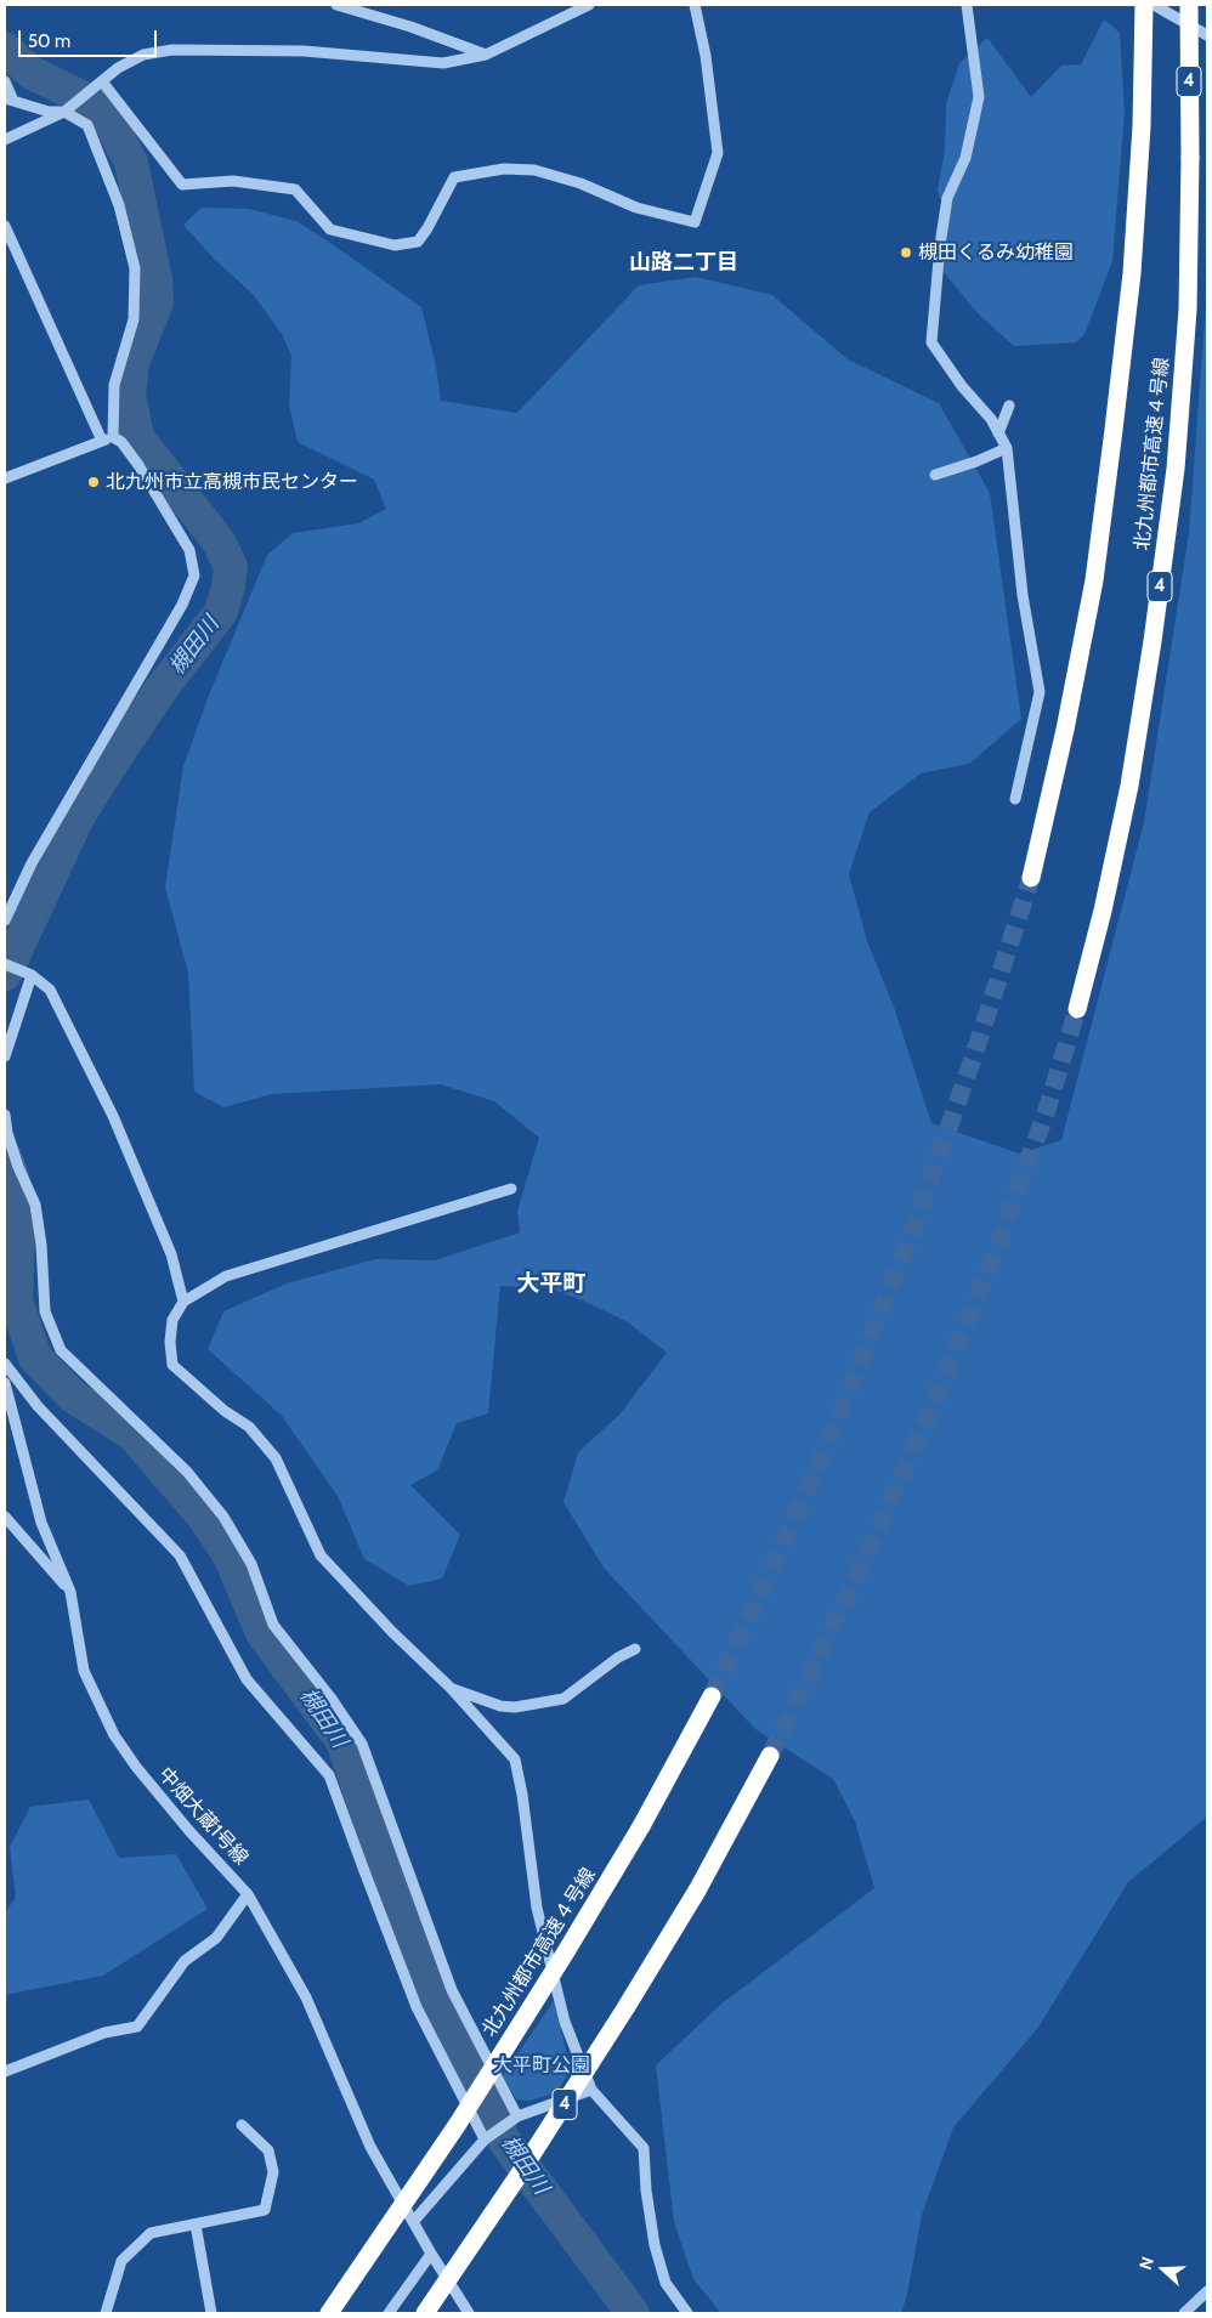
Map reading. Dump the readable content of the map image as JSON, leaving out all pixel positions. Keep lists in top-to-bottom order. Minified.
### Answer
{"streets":{"highway":["4","北九州都市高速４号線"],"street":["中畑大蔵1号線"]},"districts":["山路二丁目","大平町"],"water":["槻田川"],"parks":["大平町公園"],"places":["槻田くるみ幼稚園","北九州市立高槻市民センター"],"scale_bar":"50 m","north":"left"}
